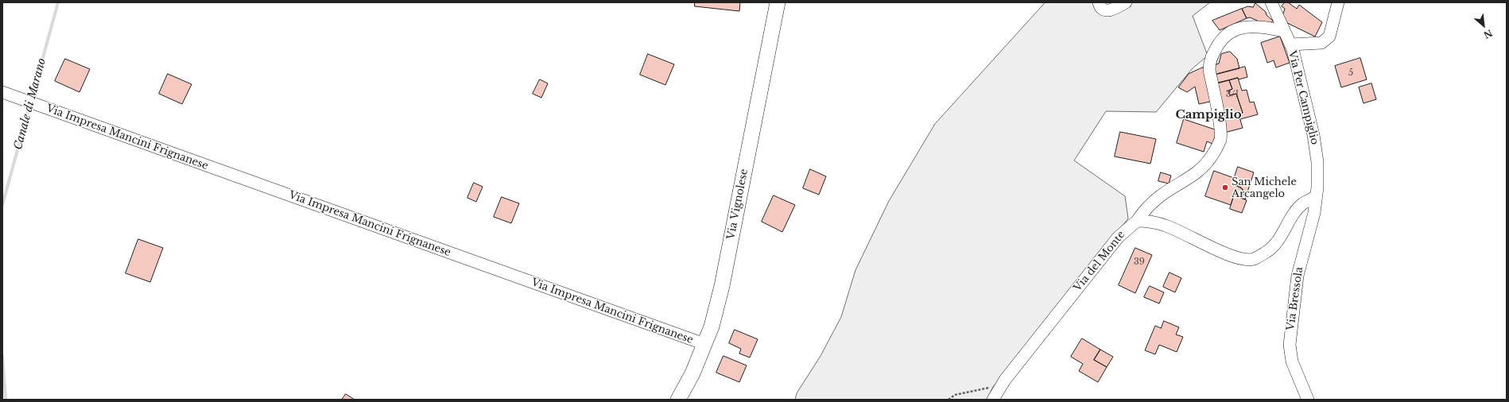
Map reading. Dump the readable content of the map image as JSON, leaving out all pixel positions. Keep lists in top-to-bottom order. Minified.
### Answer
{"streets":{"main road":["Via Vignolese"],"street":["Via Per Campiglio","Via Impresa Mancini Frignanese","Via del Monte","Via Bressola"]},"crossings":[["Via Per Campiglio","Via del Monte"],["Via Per Campiglio","Via Bressola"],["Via Impresa Mancini Frignanese","Via Vignolese"]],"districts":["Campiglio"],"water":["Canale di Marano"],"places":["San Michele Arcangelo"],"house_numbers":["5","3/1","39"],"north":"bottom right"}
